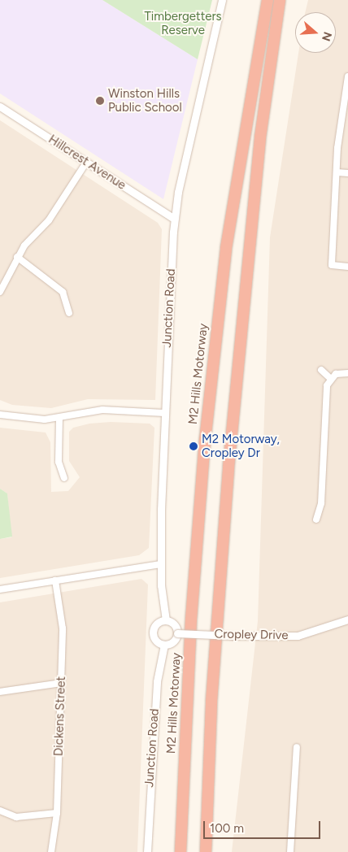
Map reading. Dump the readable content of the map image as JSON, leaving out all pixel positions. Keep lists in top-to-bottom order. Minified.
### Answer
{"streets":{"highway":["M2 Hills Motorway"],"street":["Hillcrest Avenue","Junction Road","Cropley Drive","Dickens Street"]},"crossings":[["Hillcrest Avenue","Junction Road"],["Junction Road","Cropley Drive"]],"parks":["Timbergetters Reserve"],"places":["Winston Hills Public School","M2 Motorway, Cropley Dr"],"scale_bar":"100 m","north":"right"}
